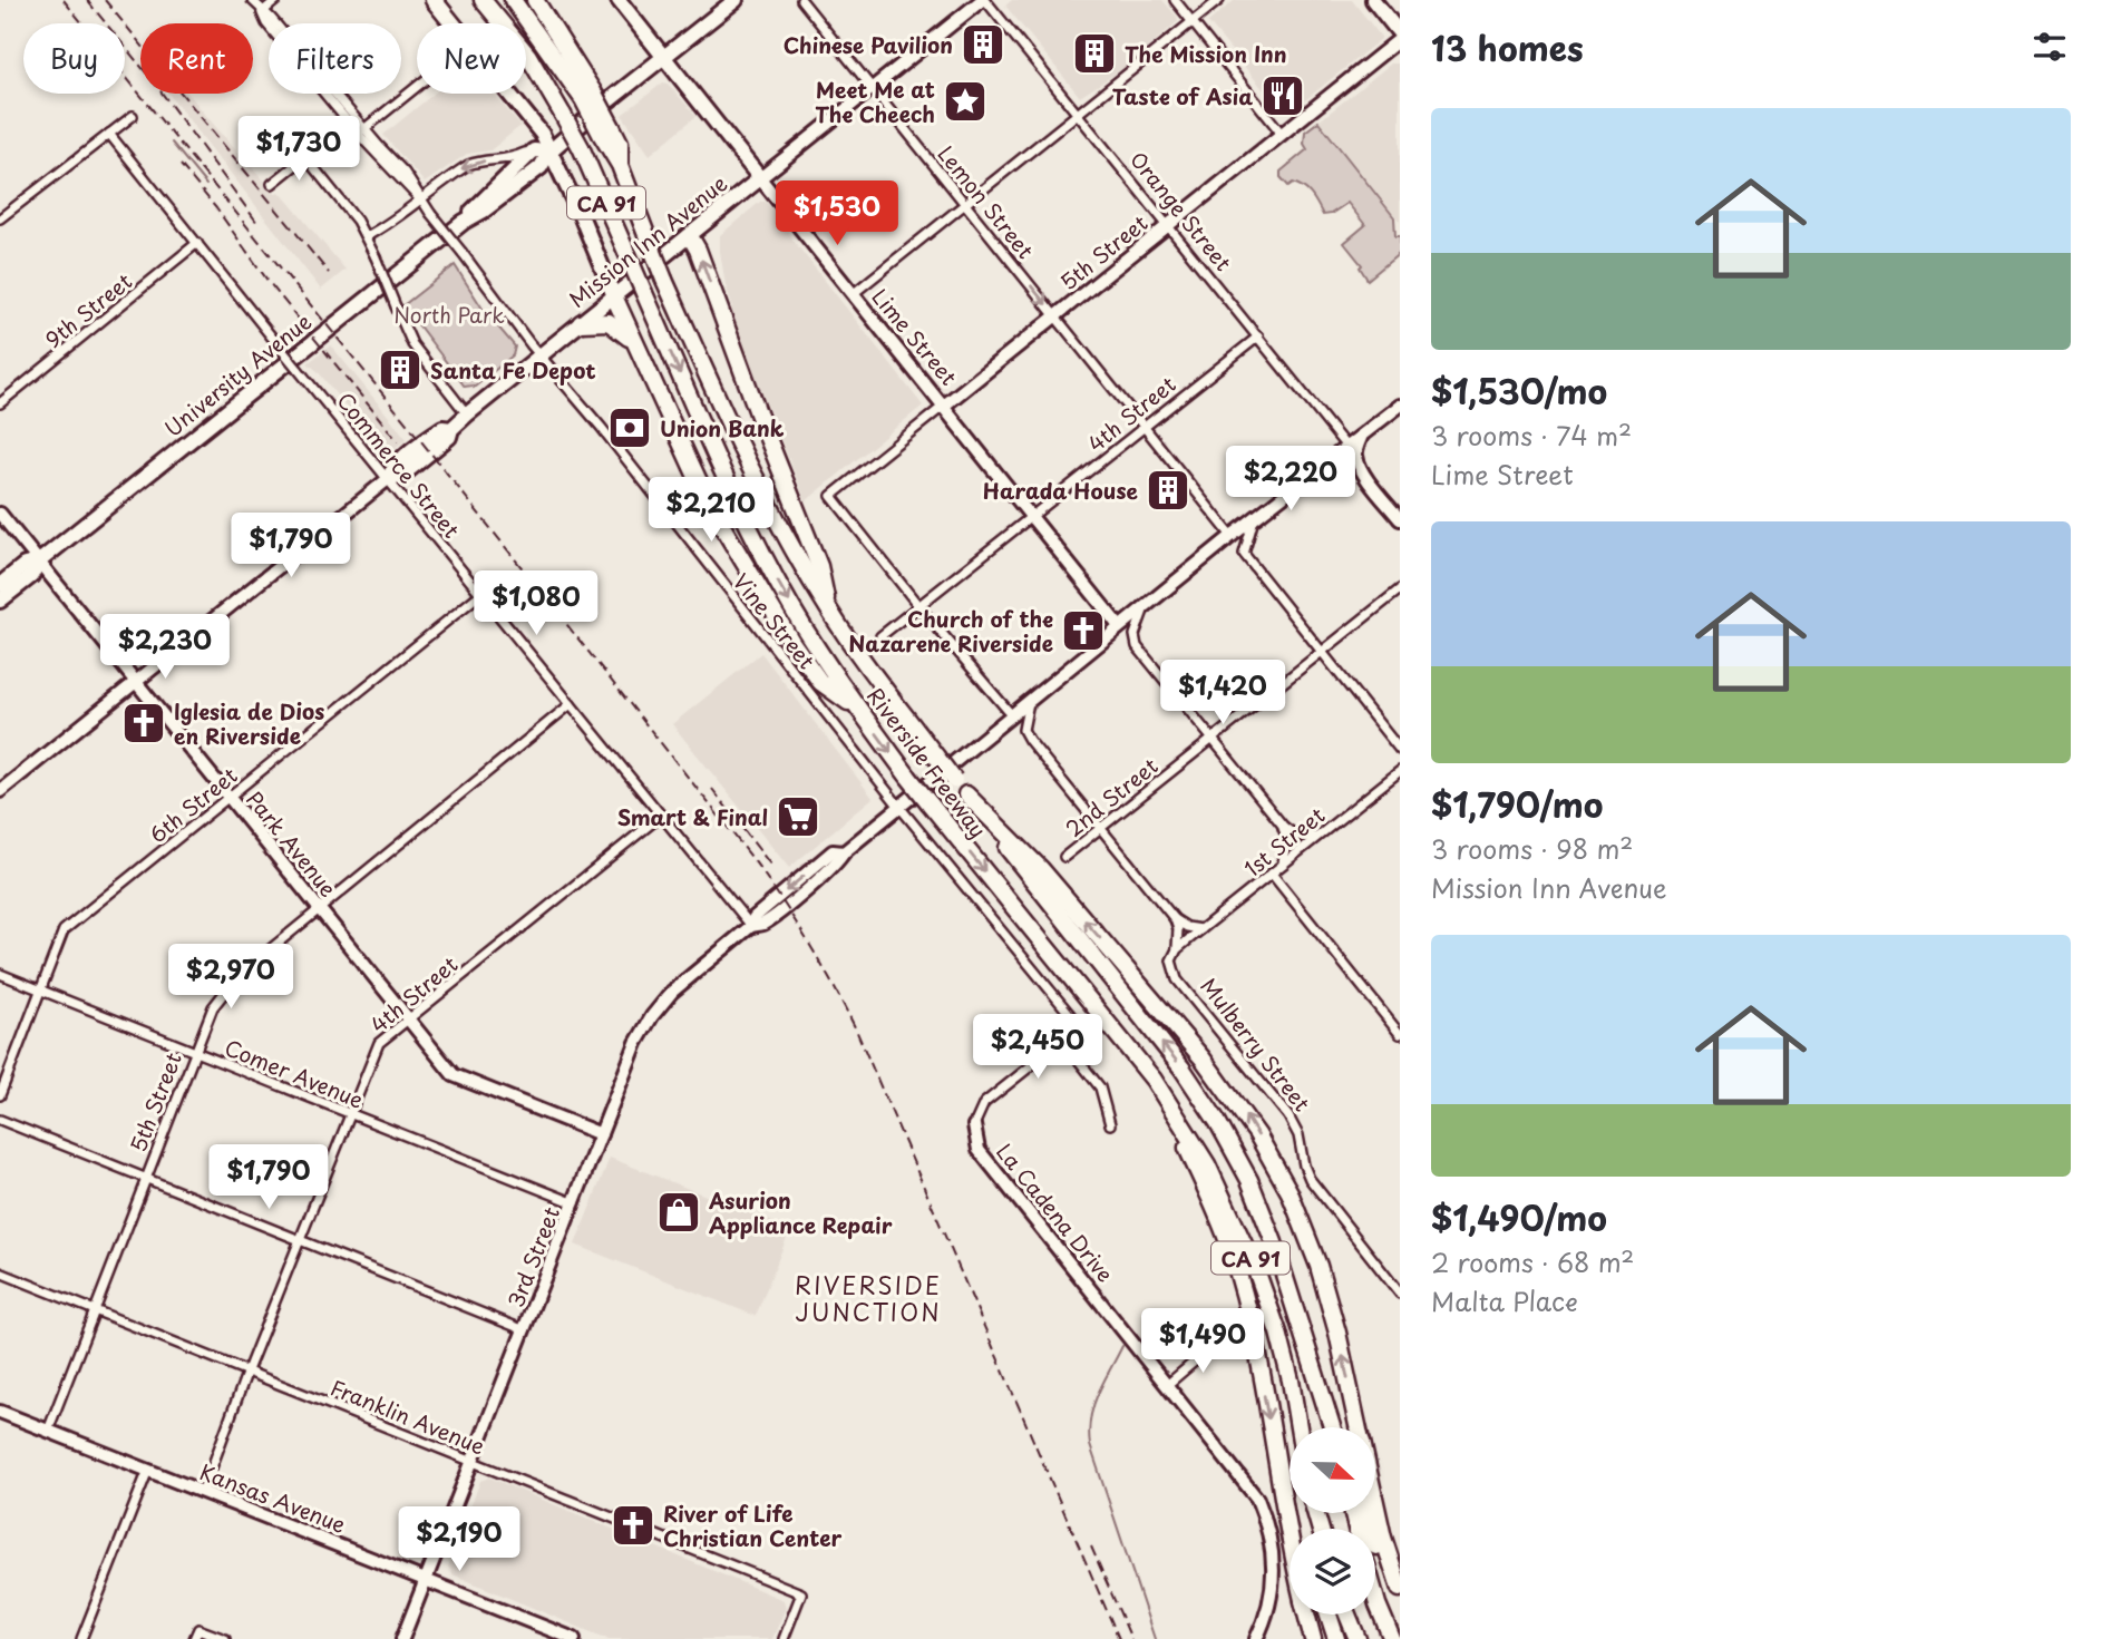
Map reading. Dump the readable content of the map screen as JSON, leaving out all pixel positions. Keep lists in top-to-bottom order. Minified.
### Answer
{"streets":{"highway":["CA 91","Riverside Freeway"],"main road":["Mission Inn Avenue","5th Street","Lime Street","University Avenue","Park Avenue","La Cadena Drive","3rd Street","Kansas Avenue"],"street":["Lemon Street","Orange Street","9th Street","4th Street","Commerce Street","Vine Street","2nd Street","6th Street","1st Street","Mulberry Street","Comer Avenue","Franklin Avenue"]},"crossings":[["Lemon Street","Mission Inn Avenue"],["Lemon Street","5th Street"],["Lemon Street","4th Street"],["Lemon Street","3rd Street"],["Orange Street","Mission Inn Avenue"],["Orange Street","5th Street"],["Orange Street","4th Street"],["Orange Street","3rd Street"],["Mission Inn Avenue","Lime Street"],["Mission Inn Avenue","Commerce Street"],["Mission Inn Avenue","Vine Street"],["Mission Inn Avenue","Park Avenue"],["5th Street","Lime Street"],["5th Street","4th Street"],["5th Street","Commerce Street"],["5th Street","Park Avenue"],["5th Street","Comer Avenue"],["5th Street","Franklin Avenue"],["5th Street","Kansas Avenue"],["9th Street","Commerce Street"],["Lime Street","University Avenue"],["Lime Street","4th Street"],["Lime Street","3rd Street"],["University Avenue","Park Avenue"],["4th Street","Commerce Street"],["4th Street","Park Avenue"],["4th Street","Comer Avenue"],["4th Street","Franklin Avenue"],["4th Street","Kansas Avenue"],["Commerce Street","6th Street"],["Commerce Street","3rd Street"],["Vine Street","3rd Street"],["6th Street","Park Avenue"],["6th Street","Comer Avenue"],["1st Street","Mulberry Street"],["Park Avenue","3rd Street"],["Comer Avenue","3rd Street"],["3rd Street","Franklin Avenue"],["3rd Street","Kansas Avenue"]],"districts":["RIVERSIDE JUNCTION"],"parks":["North Park"],"places":{"building":["Chinese Pavilion","The Mission Inn","Santa Fe Depot","Harada House"],"restaurant":["Taste of Asia"],"place":["Meet Me at The Cheech"],"bank":["Union Bank"],"church":["Church of the Nazarene Riverside","Iglesia de Dios en Riverside","River of Life Christian Center"],"supermarket":["Smart & Final"],"shop":["Asurion Appliance Repair"]},"north":"right","page":{"heading":"13 homes","chip":["Buy","Rent","Filters","New"],"list":[{"name":"$1,530/mo","note":"3 rooms · 74 m² · Lime Street"},{"name":"$1,790/mo","note":"3 rooms · 98 m² · Mission Inn Avenue"},{"name":"$1,490/mo","note":"2 rooms · 68 m² · Malta Place"}],"price":["$1,730","$1,530","$2,220","$2,210","$1,790","$1,080","$2,230","$1,420","$2,970","$2,450","$1,790","$1,490","$2,190"]}}
